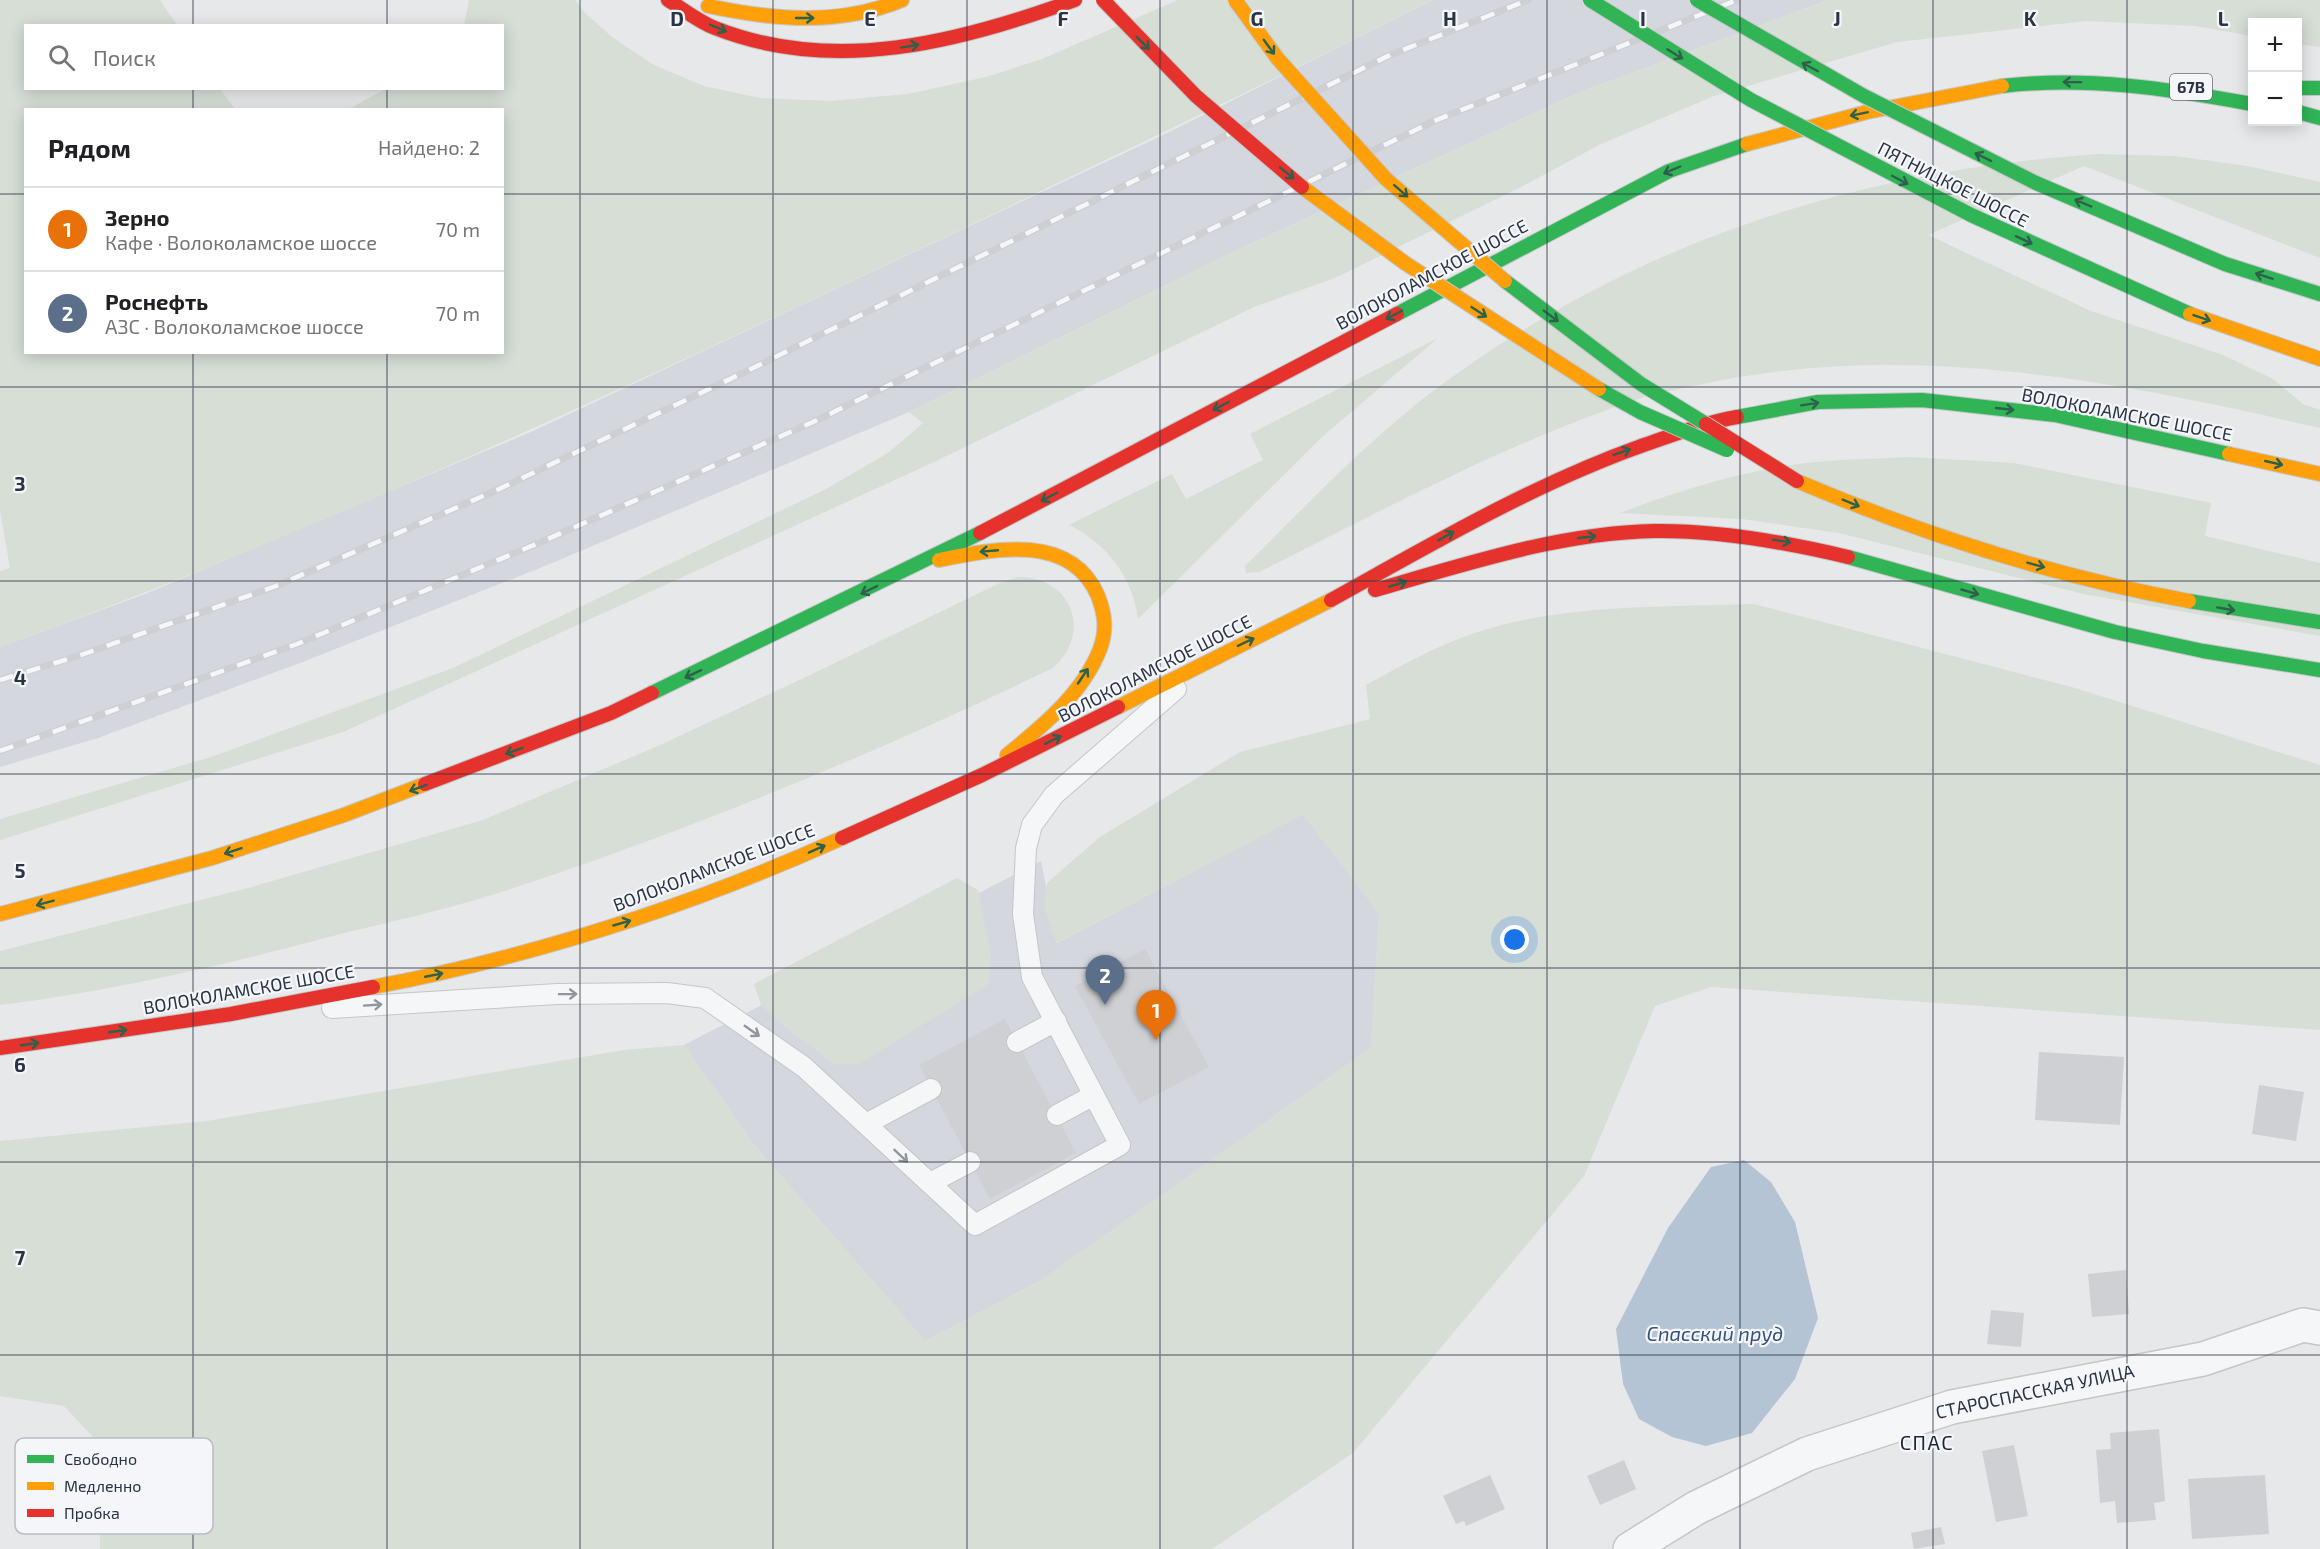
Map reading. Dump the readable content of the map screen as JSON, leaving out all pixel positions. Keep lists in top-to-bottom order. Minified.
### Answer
{"streets":{"main road":["67B","ПЯТНИЦКОЕ ШОССЕ","ВОЛОКОЛАМСКОЕ ШОССЕ"],"street":["СТАРОСПАССКАЯ УЛИЦА"]},"crossings":[["67B","ВОЛОКОЛАМСКОЕ ШОССЕ"]],"districts":["СПАС"],"water":["Спасский пруд"],"legend":["Свободно","Медленно","Пробка"],"page":{"map_buttons":["+","−"],"search":"Поиск","heading":["Рядом","Найдено: 2"],"list":[{"mark":"1","name":"Зерно","note":"Кафе · Волоколамское шоссе","value":"70 m"},{"mark":"2","name":"Роснефть","note":"АЗС · Волоколамское шоссе","value":"70 m"}],"pins":["2","1"]},"grid":{"columns":["D","E","F","G","H","I","J","K","L"],"rows":["3","4","5","6","7"]}}
